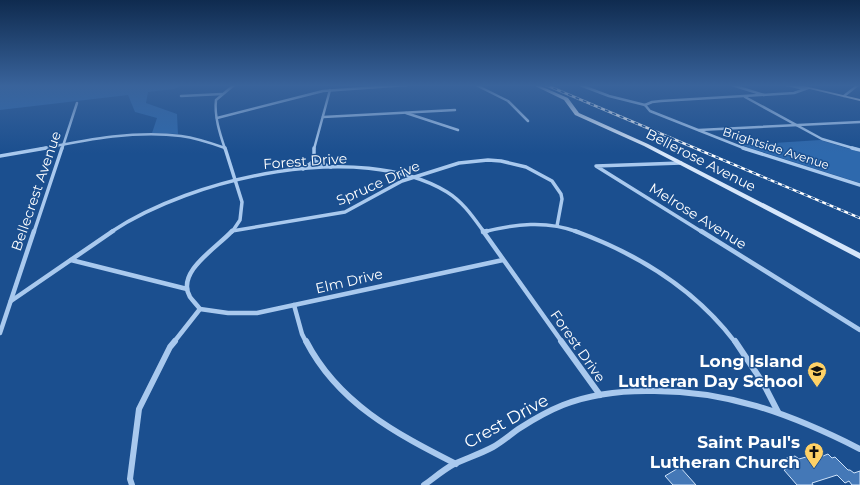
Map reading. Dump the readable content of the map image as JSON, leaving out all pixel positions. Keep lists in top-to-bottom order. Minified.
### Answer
{"streets":{"street":["Brightside Avenue","Bellerose Avenue","Forest Drive","Spruce Drive","Bellecrest Avenue","Melrose Avenue","Elm Drive","Crest Drive"]},"crossings":[["Bellerose Avenue","Melrose Avenue"],["Forest Drive","Spruce Drive"],["Forest Drive","Bellecrest Avenue"],["Forest Drive","Elm Drive"],["Forest Drive","Crest Drive"]],"places":{"school or university":["Long Island Lutheran Day School"],"church":["Saint Paul's Lutheran Church"]}}
